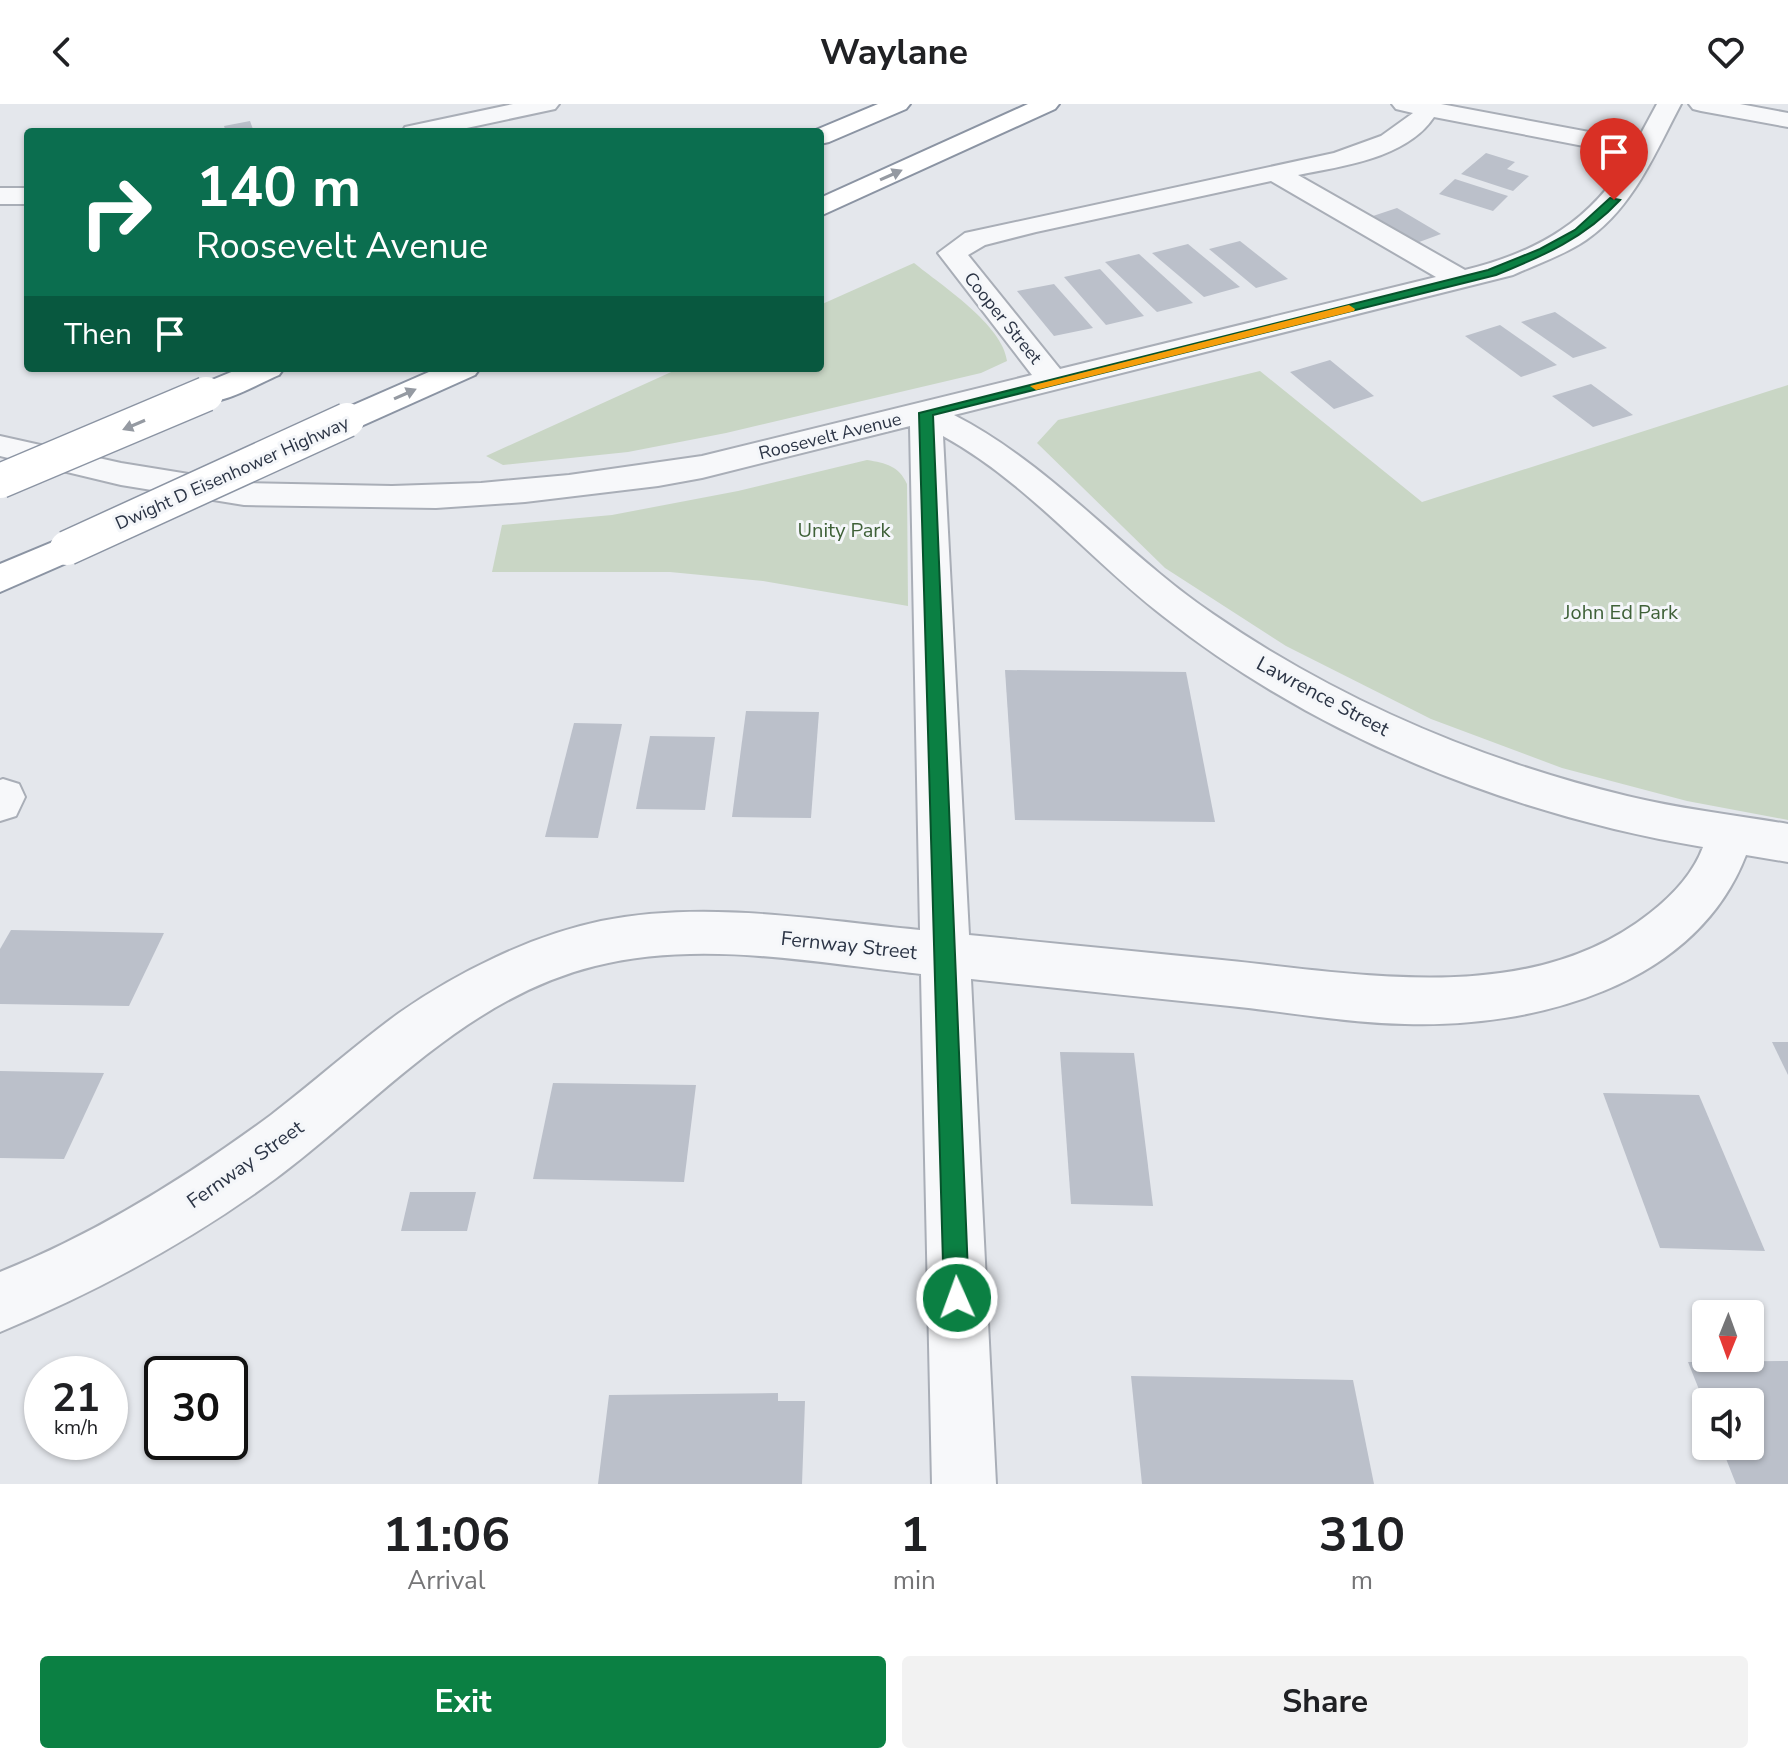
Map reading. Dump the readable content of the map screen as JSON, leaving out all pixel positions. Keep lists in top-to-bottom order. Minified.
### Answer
{"streets":{"highway":["Dwight D Eisenhower Highway"],"street":["Cooper Street","Roosevelt Avenue","Lawrence Street","Fernway Street"]},"crossings":[["Cooper Street","Roosevelt Avenue"],["Roosevelt Avenue","Lawrence Street"],["Lawrence Street","Fernway Street"]],"parks":["Unity Park","John Ed Park"],"north":"bottom","page":{"header":"Waylane","turn":["140 m","Roosevelt Avenue"],"then":"Then","speed":"21 km/h","limit":"30","eta":["11:06","Arrival","1","min","310","m"],"buttons":["Exit","Share"]}}
